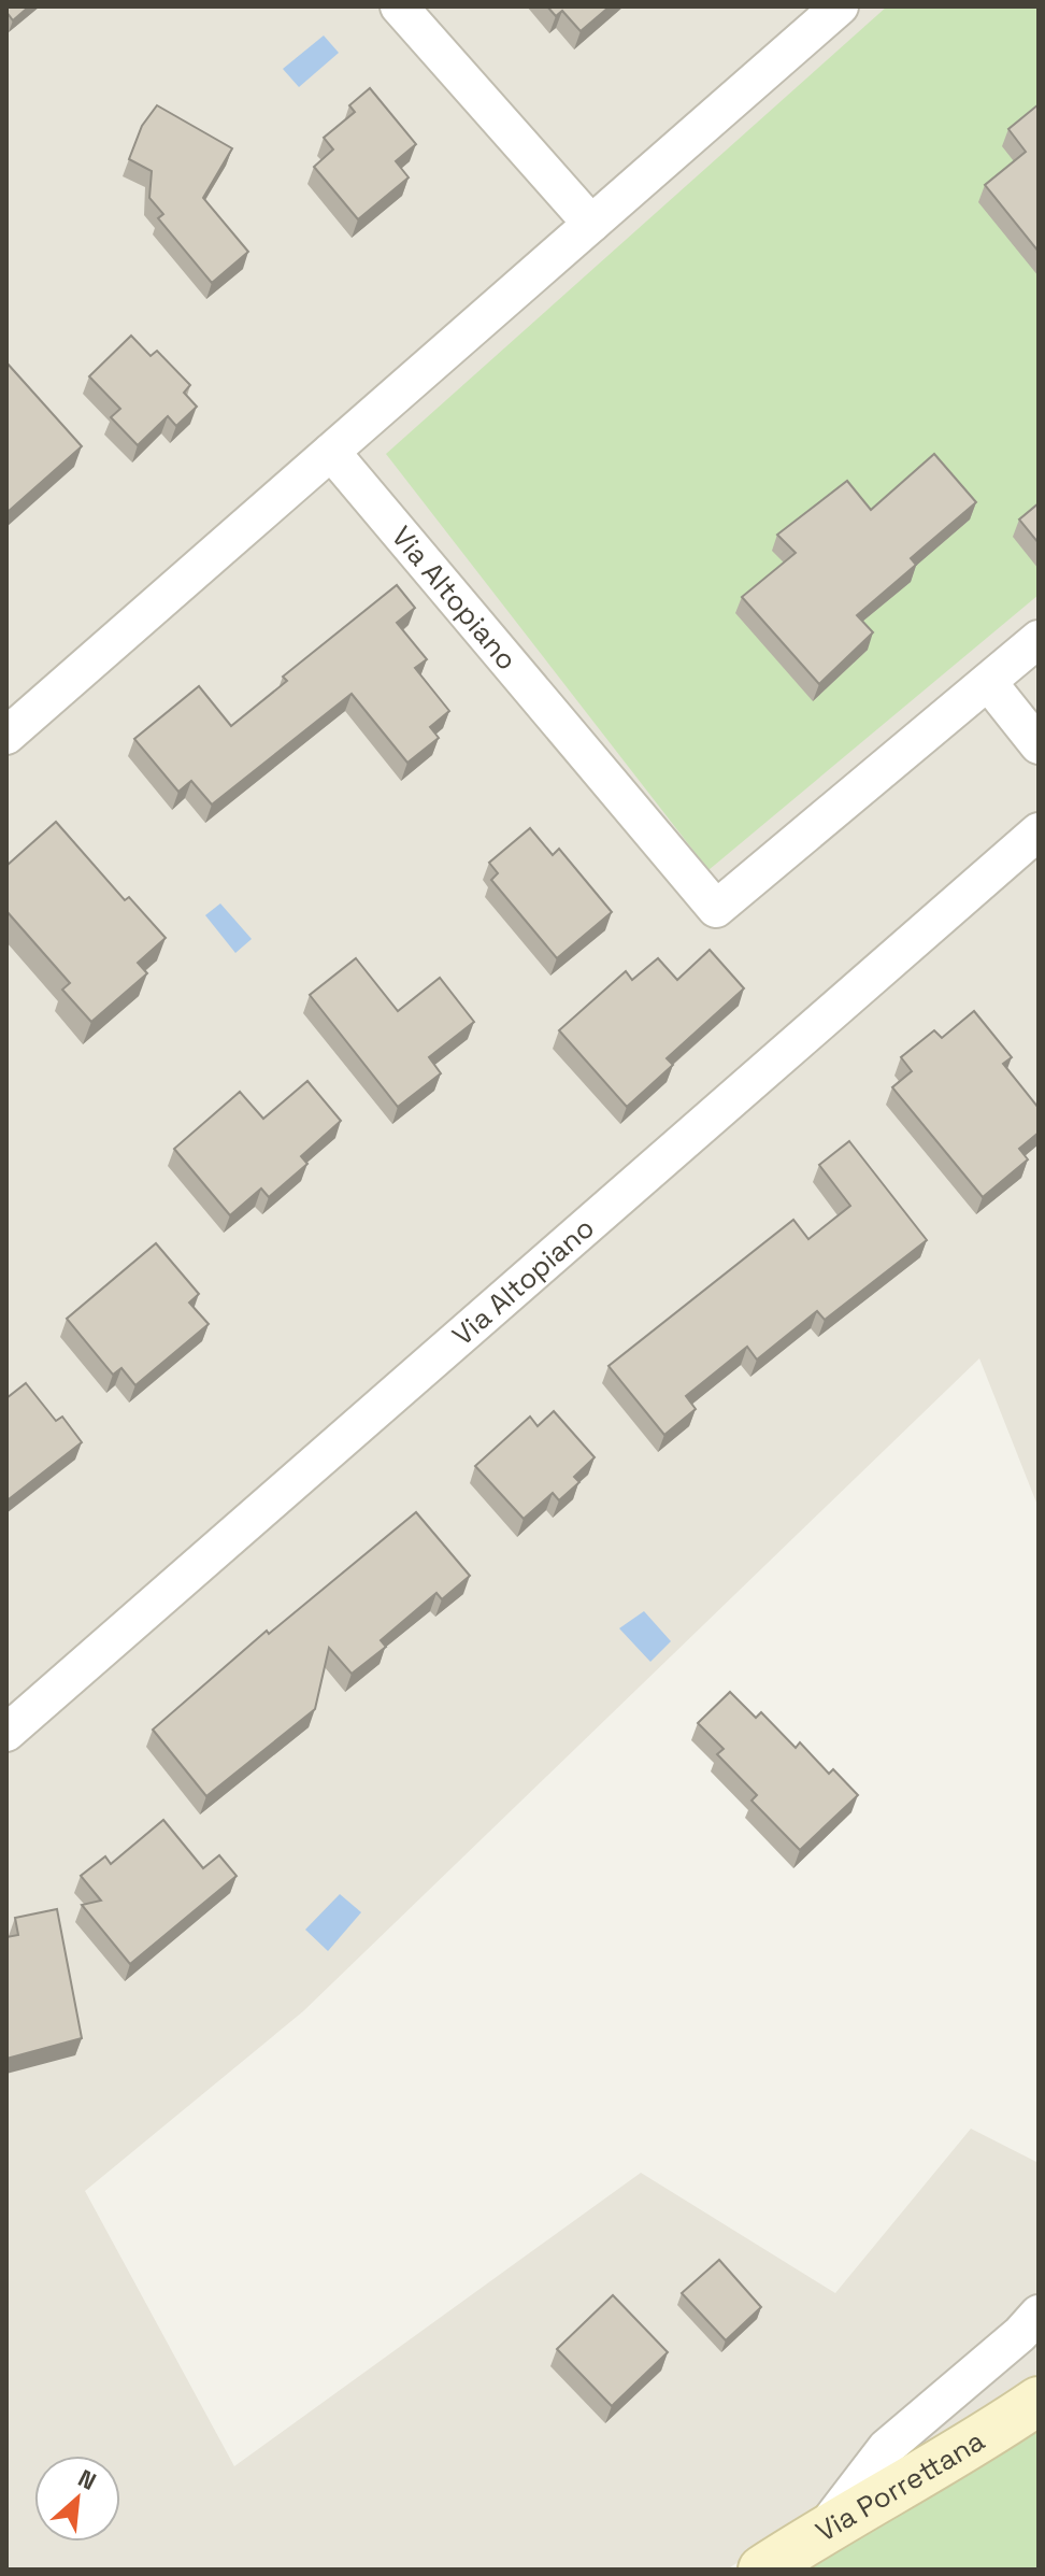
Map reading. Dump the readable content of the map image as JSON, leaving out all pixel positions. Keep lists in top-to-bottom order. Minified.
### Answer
{"streets":{"main road":["Via Porrettana"],"street":["Via Altopiano"]},"north":"top right"}
